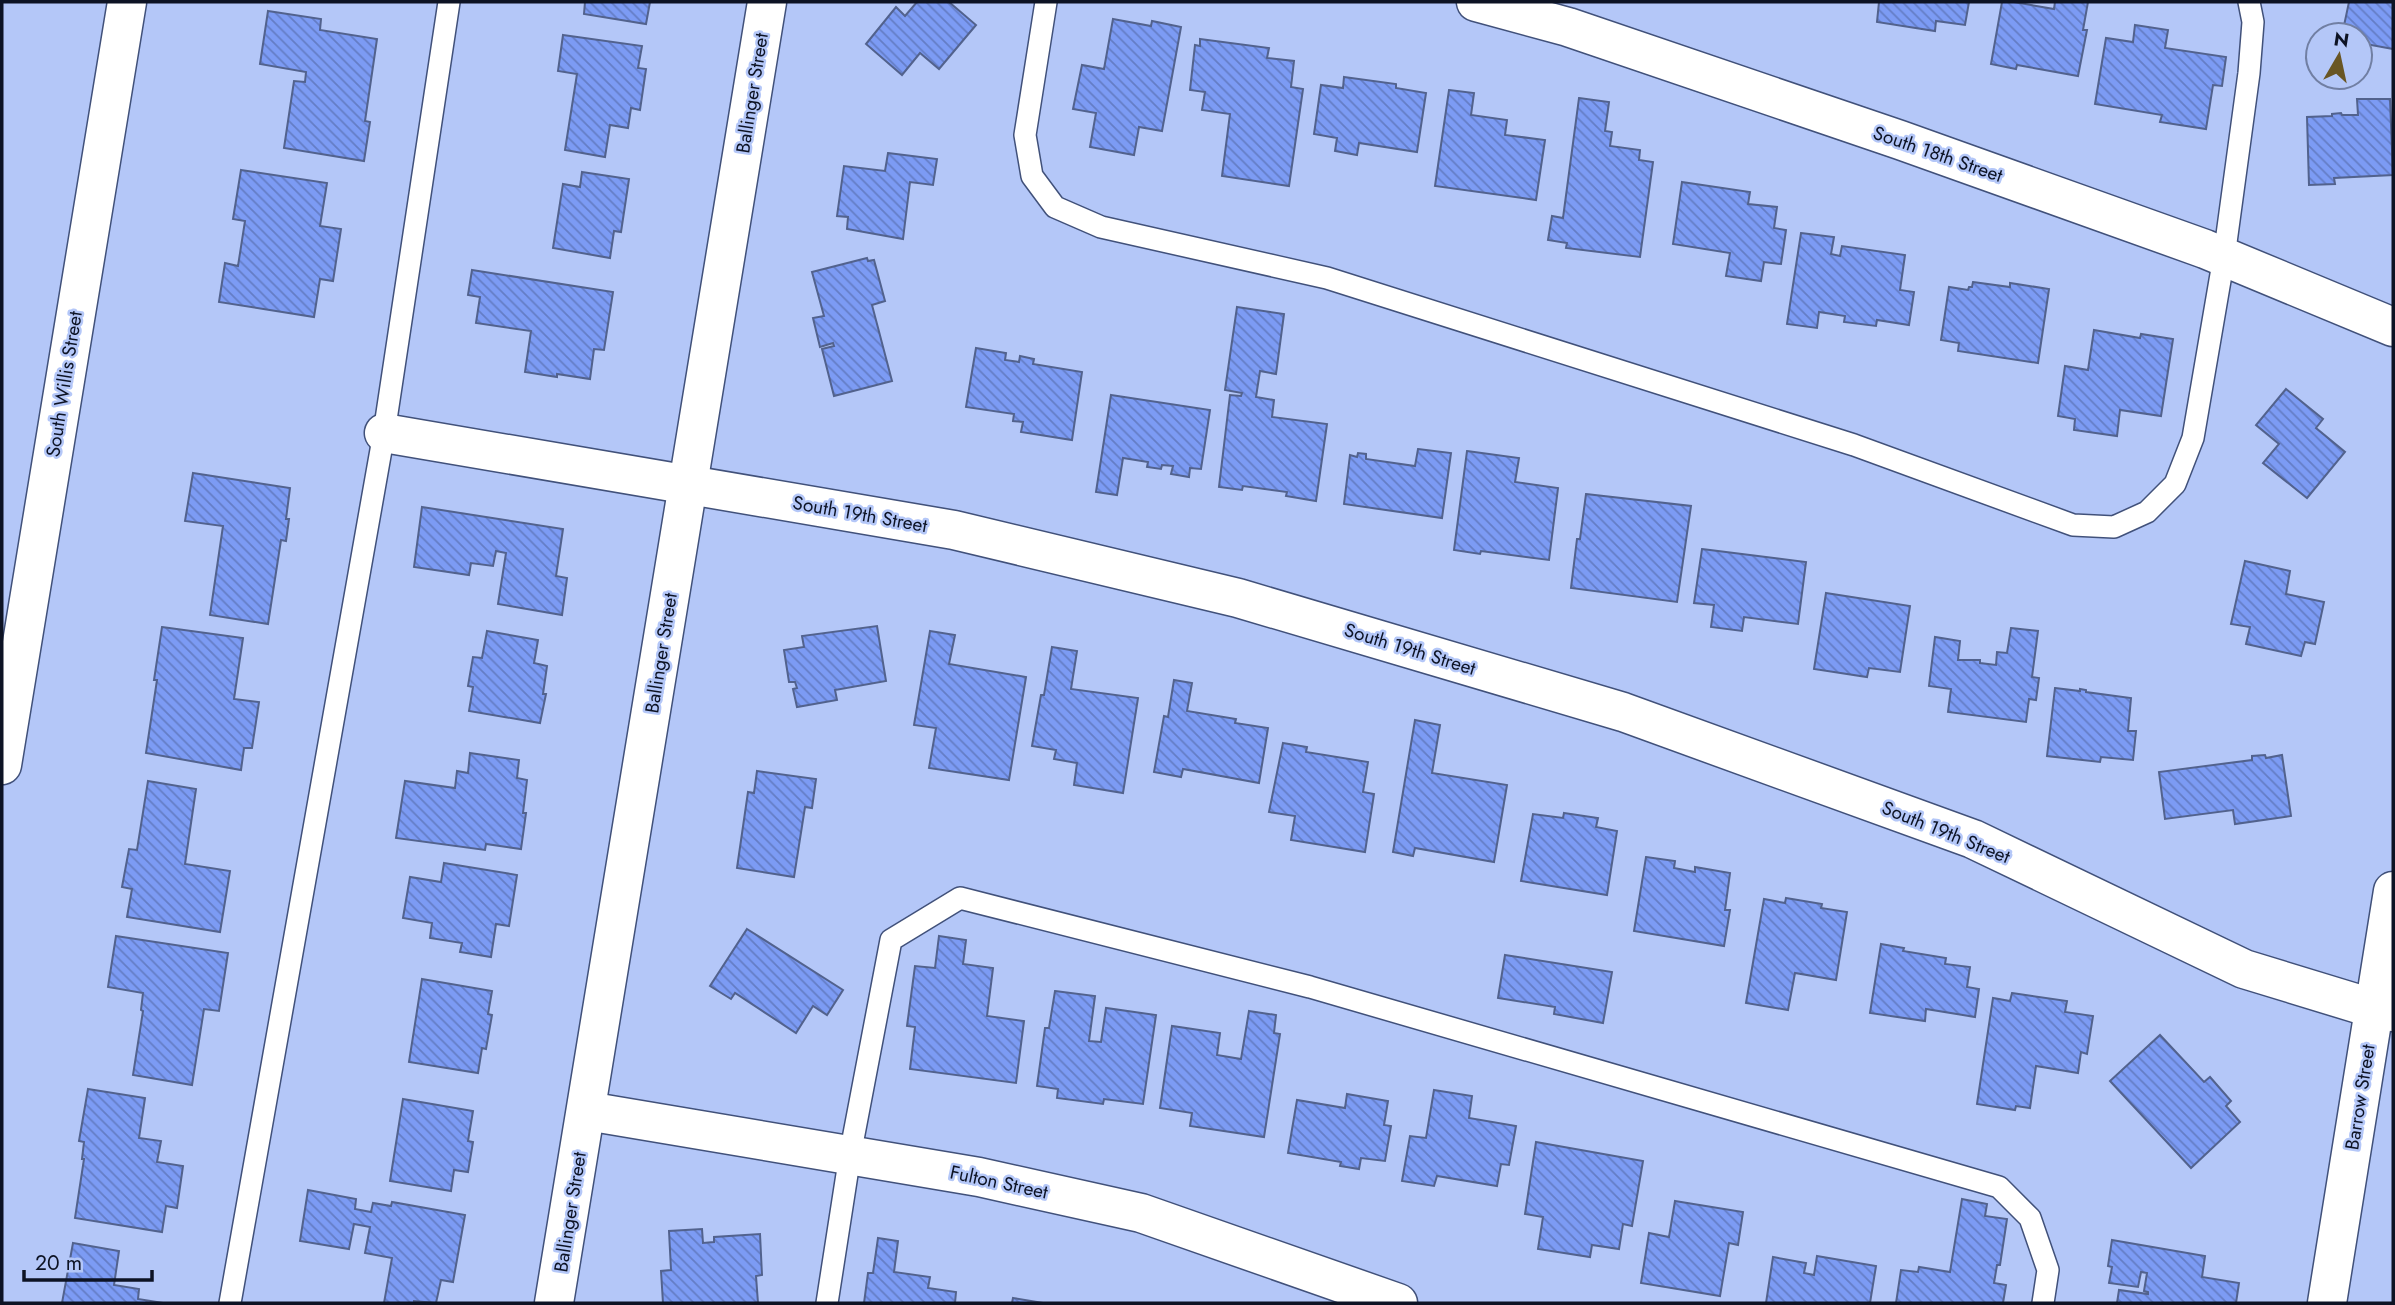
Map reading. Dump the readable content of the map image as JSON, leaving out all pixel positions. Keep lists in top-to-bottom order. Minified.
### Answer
{"streets":{"street":["Ballinger Street","South 18th Street","South Willis Street","South 19th Street","Barrow Street","Fulton Street"]},"crossings":[["Ballinger Street","South 19th Street"],["Ballinger Street","Fulton Street"],["South 19th Street","Barrow Street"]],"scale_bar":"20 m","north":"top"}
